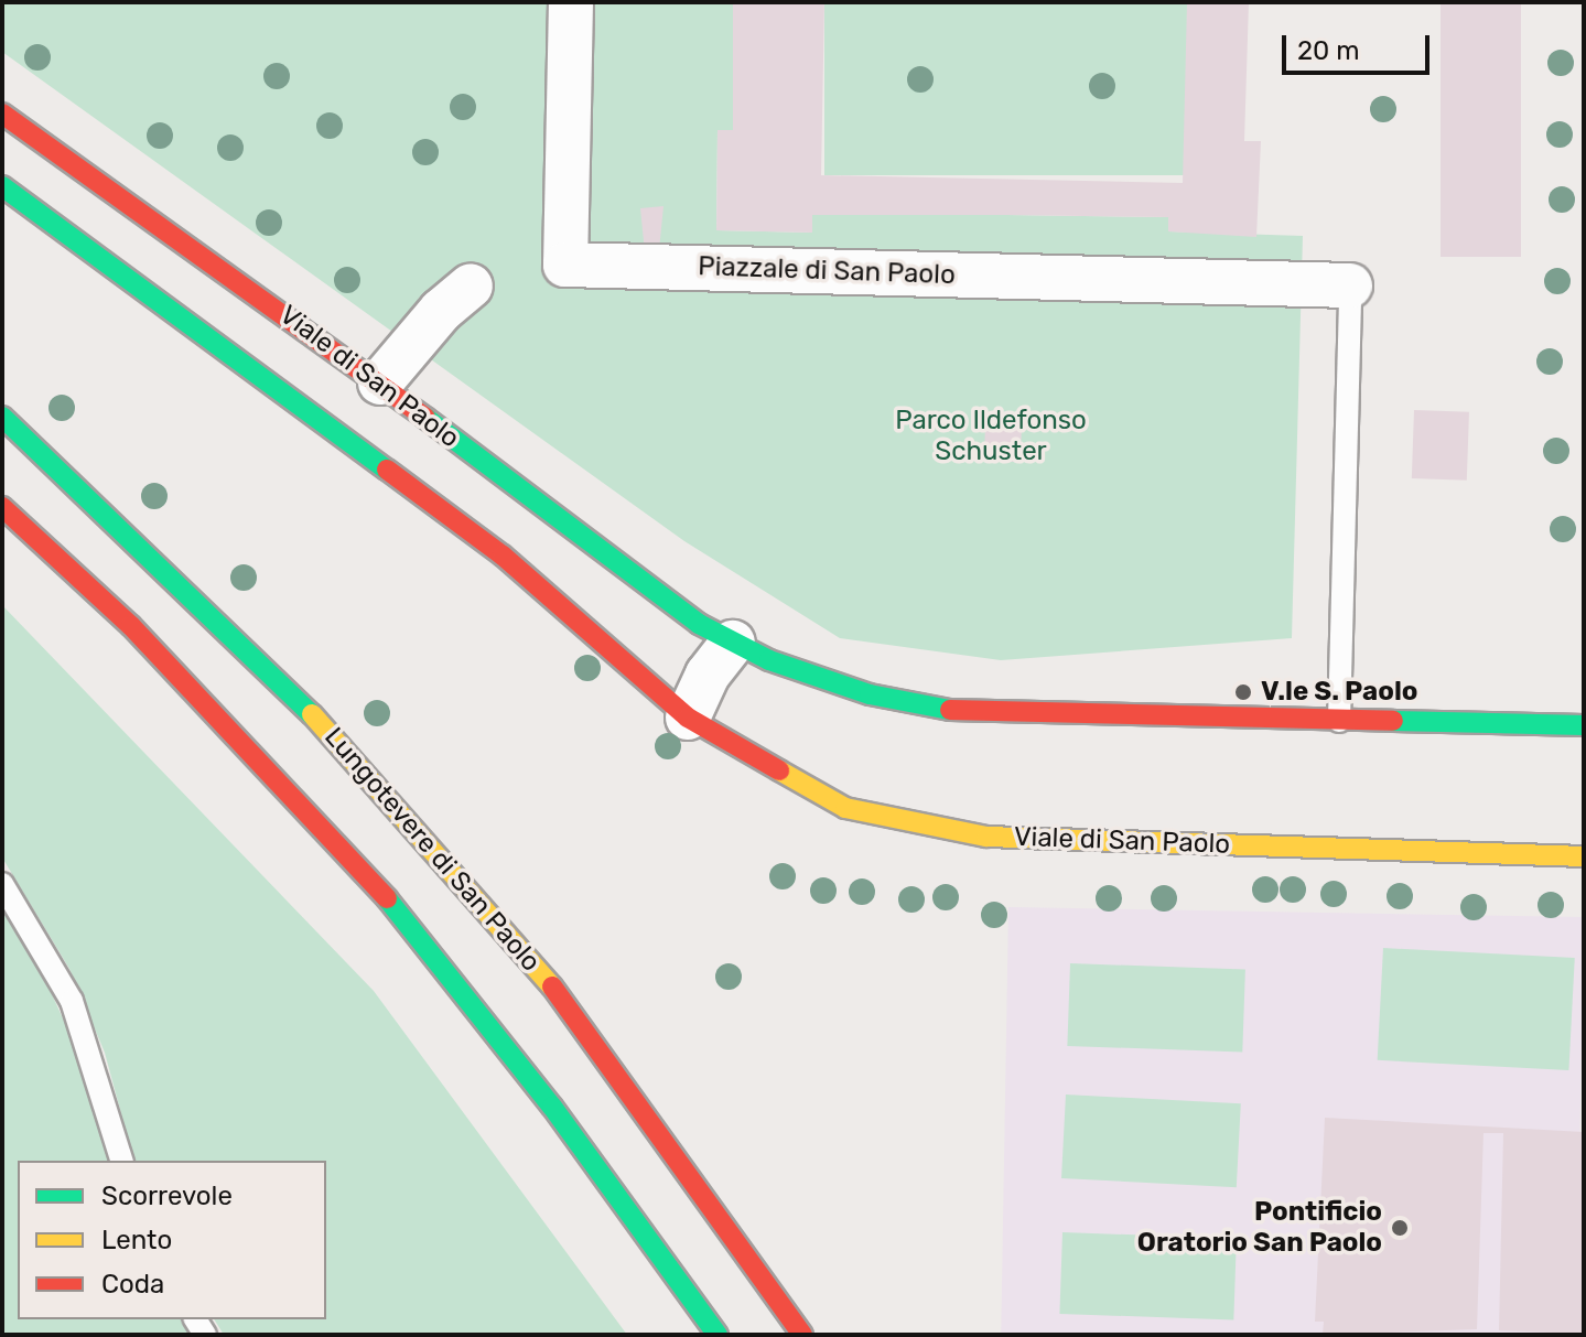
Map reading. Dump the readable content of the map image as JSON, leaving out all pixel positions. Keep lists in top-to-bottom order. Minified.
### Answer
{"streets":{"street":["Piazzale di San Paolo","Viale di San Paolo","Lungotevere di San Paolo"]},"parks":["Parco Ildefonso Schuster"],"places":["V.le S. Paolo","Pontificio Oratorio San Paolo"],"legend":["Scorrevole","Lento","Coda"],"scale_bar":"20 m"}
